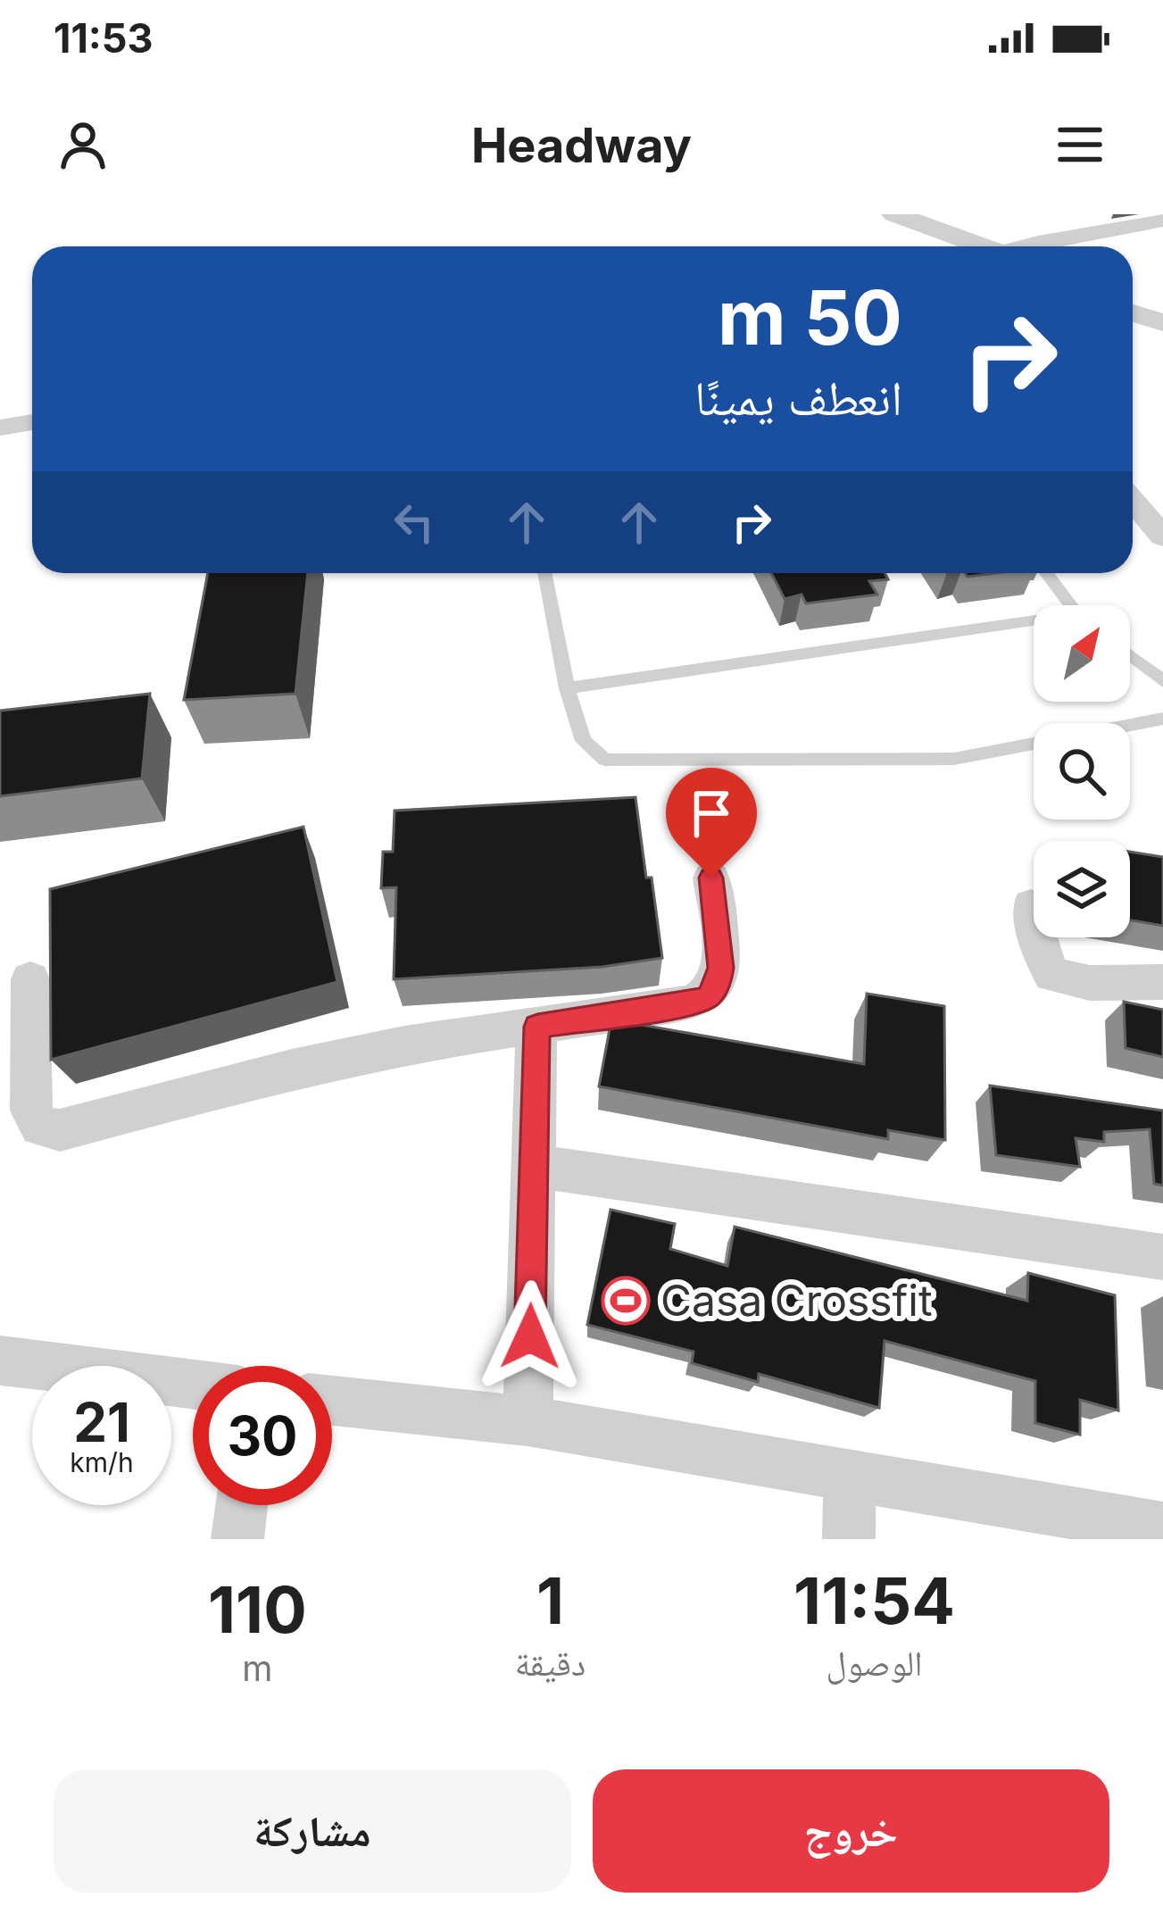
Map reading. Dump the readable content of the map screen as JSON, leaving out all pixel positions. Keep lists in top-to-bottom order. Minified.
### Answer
{"places":{"sports":["Casa Crossfit"]},"north":"top right","page":{"status":"11:53","header":"Headway","turn":["50 m","انعطف يمينًا"],"speed":"21 km/h","limit":"30","eta":["11:54","الوصول","1","دقيقة","110","m"],"buttons":["خروج","مشاركة"]}}
